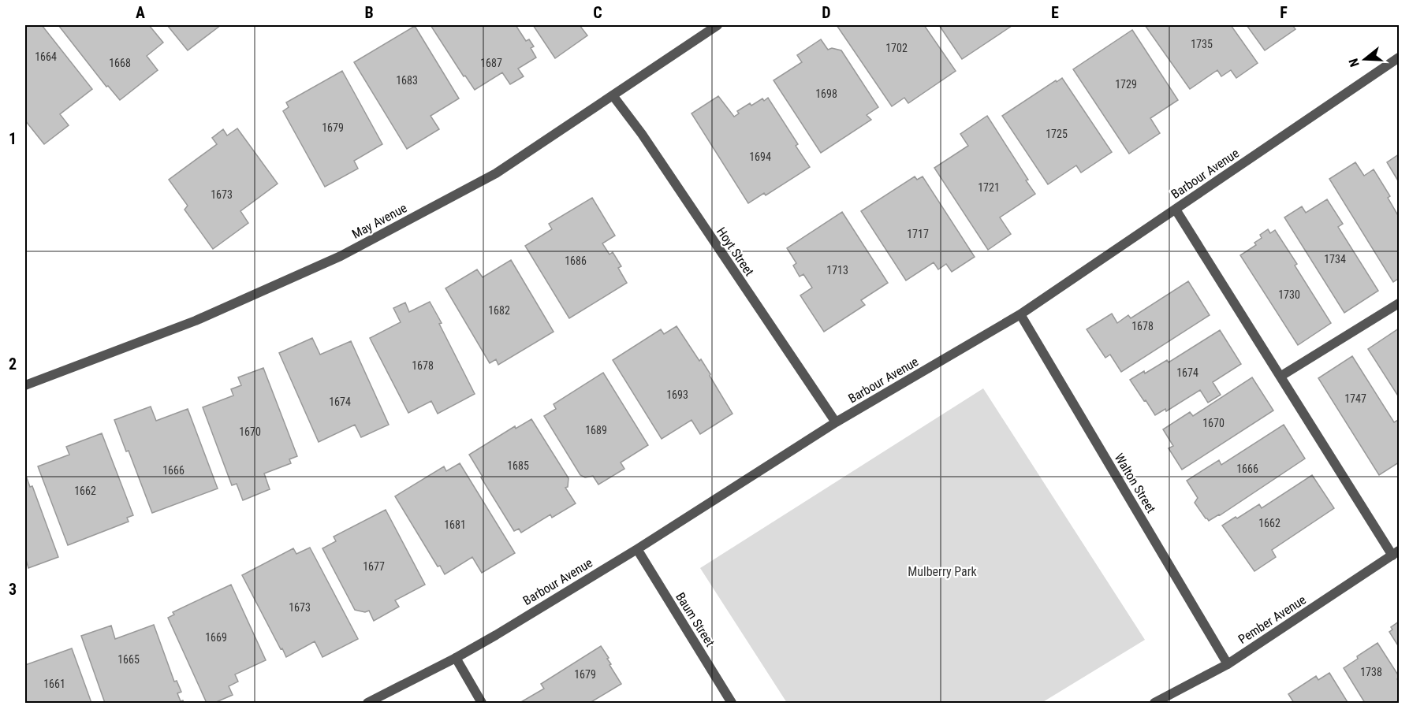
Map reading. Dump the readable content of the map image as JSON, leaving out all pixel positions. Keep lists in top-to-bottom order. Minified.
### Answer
{"streets":{"street":["Barbour Avenue","May Avenue","Hoyt Street","Walton Street","Baum Street","Pember Avenue"]},"crossings":[["Barbour Avenue","Hoyt Street"],["Barbour Avenue","Walton Street"],["Barbour Avenue","Baum Street"],["May Avenue","Hoyt Street"],["Walton Street","Pember Avenue"]],"parks":["Mulberry Park"],"house_numbers":["1735","1702","1664","1668","1687","1683","1729","1698","1679","1725","1694","1721","1673","1717","1734","1686","1713","1730","1682","1678","1678","1674","1693","1747","1674","1670","1689","1670","1685","1666","1666","1662","1662","1681","1677","1673","1669","1665","1738","1679","1661"],"north":"left","grid":{"columns":["A","B","C","D","E","F"],"rows":["1","2","3"]}}
